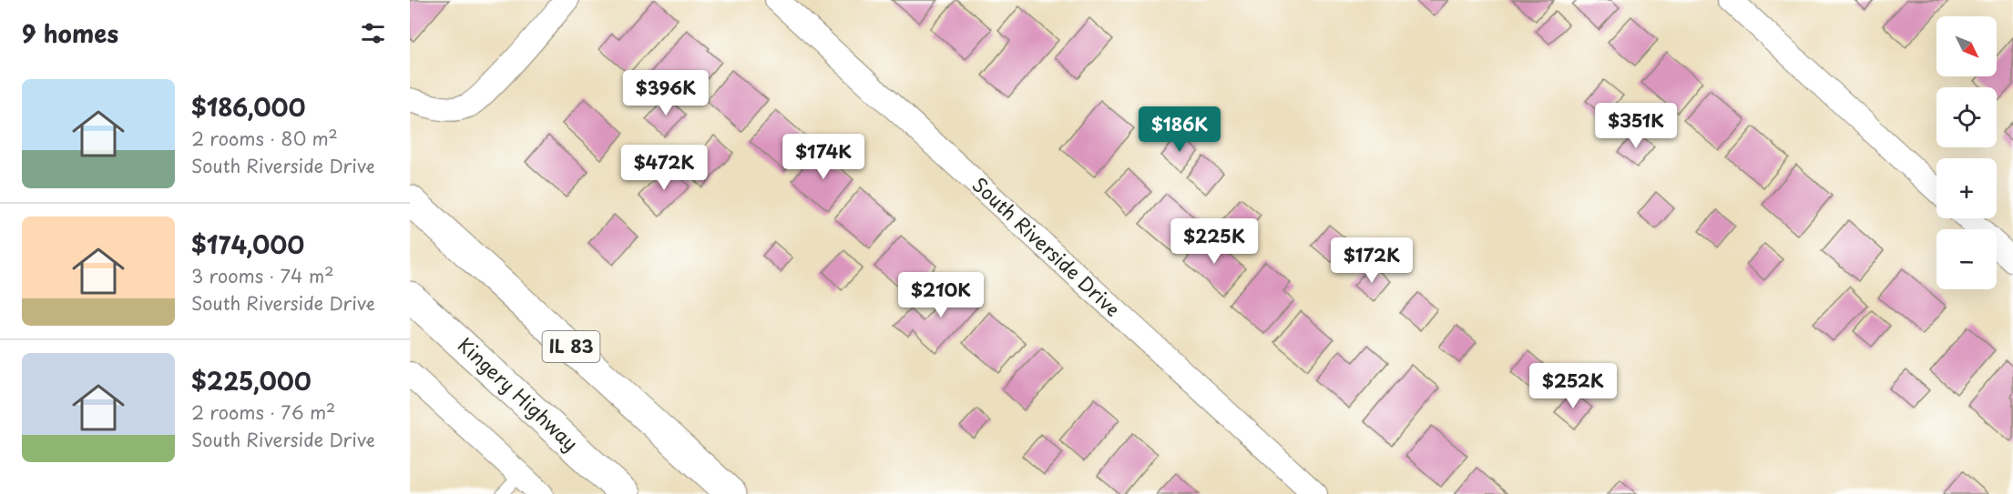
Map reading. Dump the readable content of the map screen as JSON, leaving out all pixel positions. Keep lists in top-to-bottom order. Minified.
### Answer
{"streets":{"highway":["IL 83","Kingery Highway"],"street":["South Riverside Drive"]},"north":"bottom right","page":{"heading":"9 homes","map_buttons":["+","−"],"list":[{"name":"$186,000","note":"2 rooms · 80 m² · South Riverside Drive"},{"name":"$174,000","note":"3 rooms · 74 m² · South Riverside Drive"},{"name":"$225,000","note":"2 rooms · 76 m² · South Riverside Drive"}],"price":["$396K","$351K","$186K","$174K","$472K","$225K","$172K","$210K","$252K"]}}
